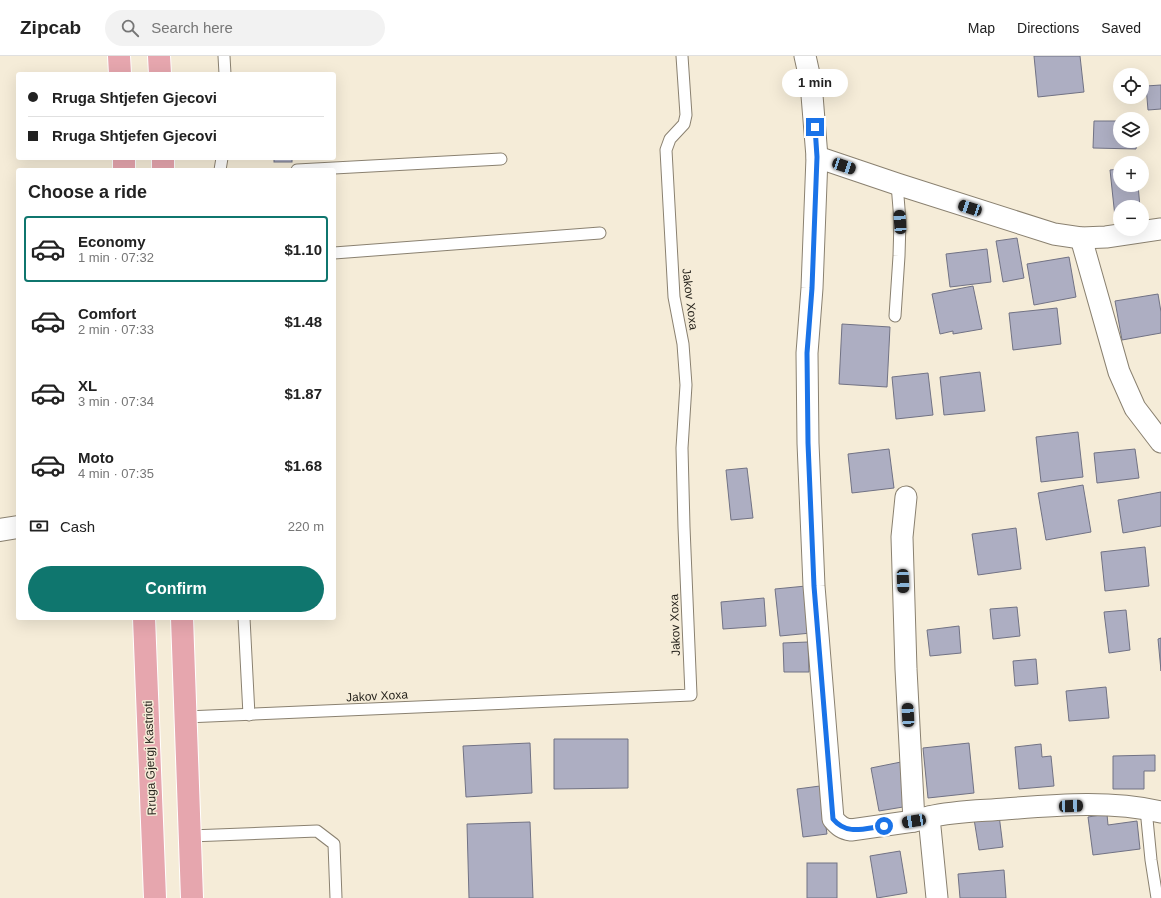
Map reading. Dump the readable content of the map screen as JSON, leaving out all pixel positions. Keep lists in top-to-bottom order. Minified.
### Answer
{"streets":{"main road":["Rruga Gjergj Kastrioti"],"lane":["Jakov Xoxa"]},"page":{"header":"Zipcab","search":"Search here","nav":["Map","Directions","Saved"],"map_buttons":["+","−"],"bubble":"1 min","banner":["Rruga Shtjefen Gjecovi","Rruga Shtjefen Gjecovi"],"heading":"Choose a ride","list":[{"name":"Economy","note":"1 min · 07:32","value":"$1.10"},{"name":"Comfort","note":"2 min · 07:33","value":"$1.48"},{"name":"XL","note":"3 min · 07:34","value":"$1.87"},{"name":"Moto","note":"4 min · 07:35","value":"$1.68"}],"pay":["Cash","220 m"],"buttons":"Confirm"}}
